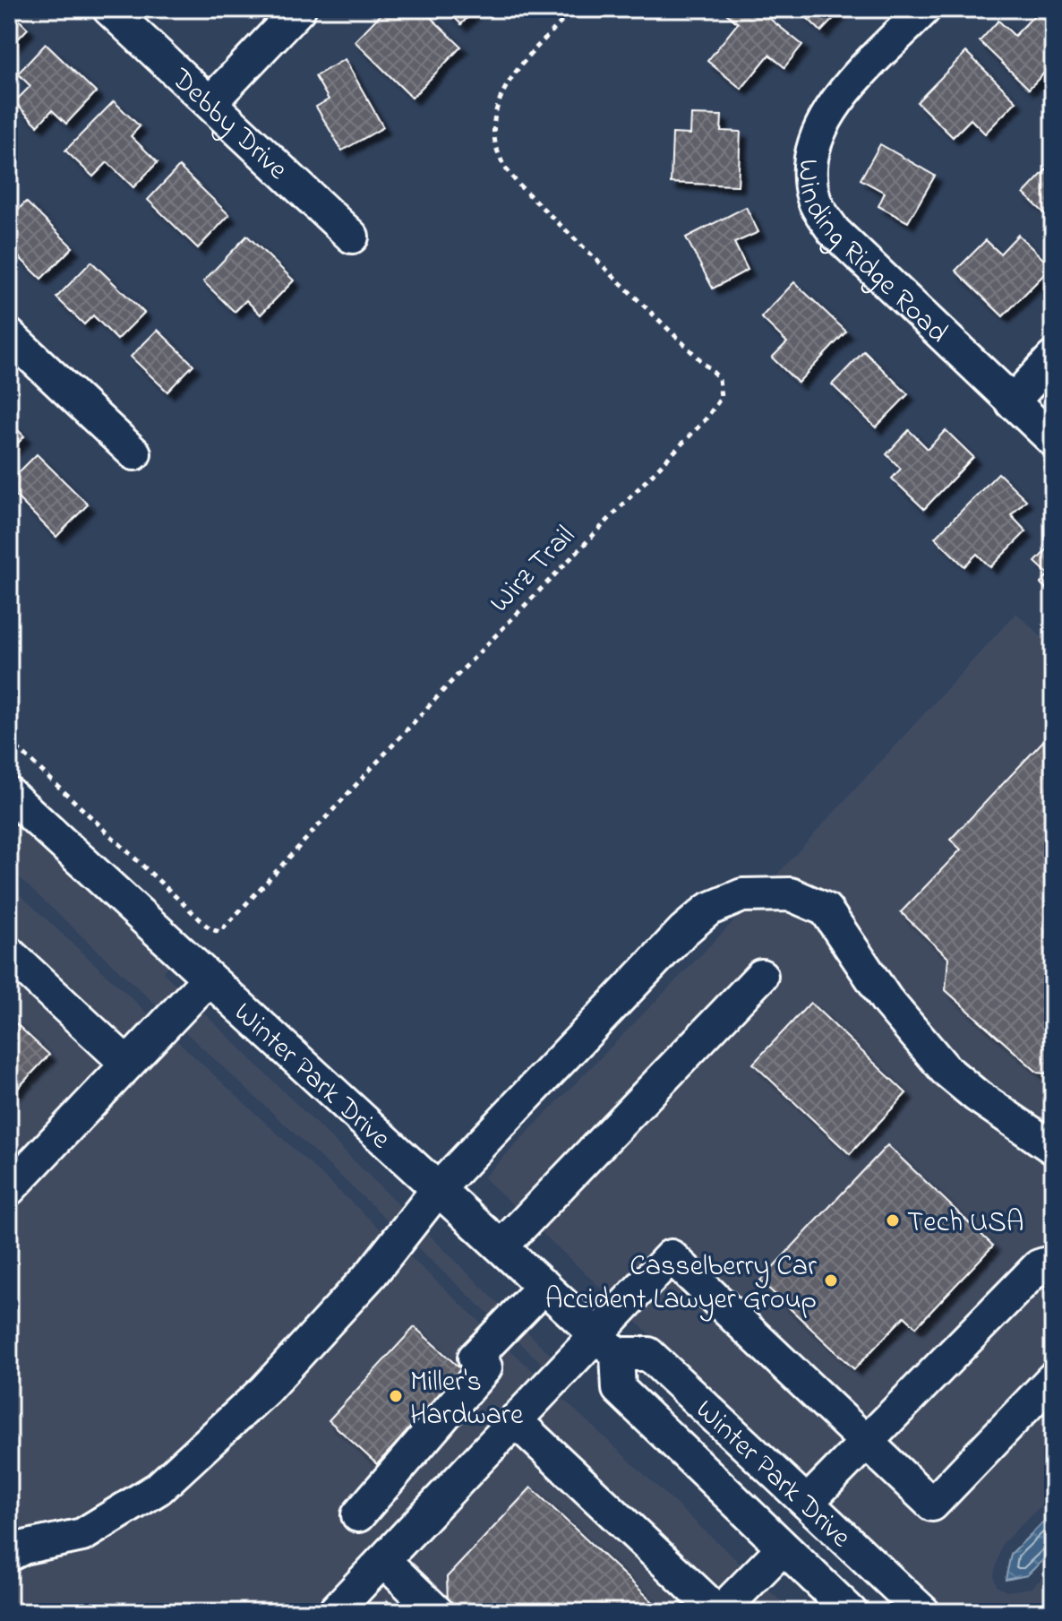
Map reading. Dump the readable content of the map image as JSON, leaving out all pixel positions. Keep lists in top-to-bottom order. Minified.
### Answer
{"streets":{"street":["Debby Drive","Winding Ridge Road","Winter Park Drive"],"path":["Wirz Trail"]},"places":["Tech USA","Casselberry Car Accident Lawyer Group","Miller's Hardware"]}
